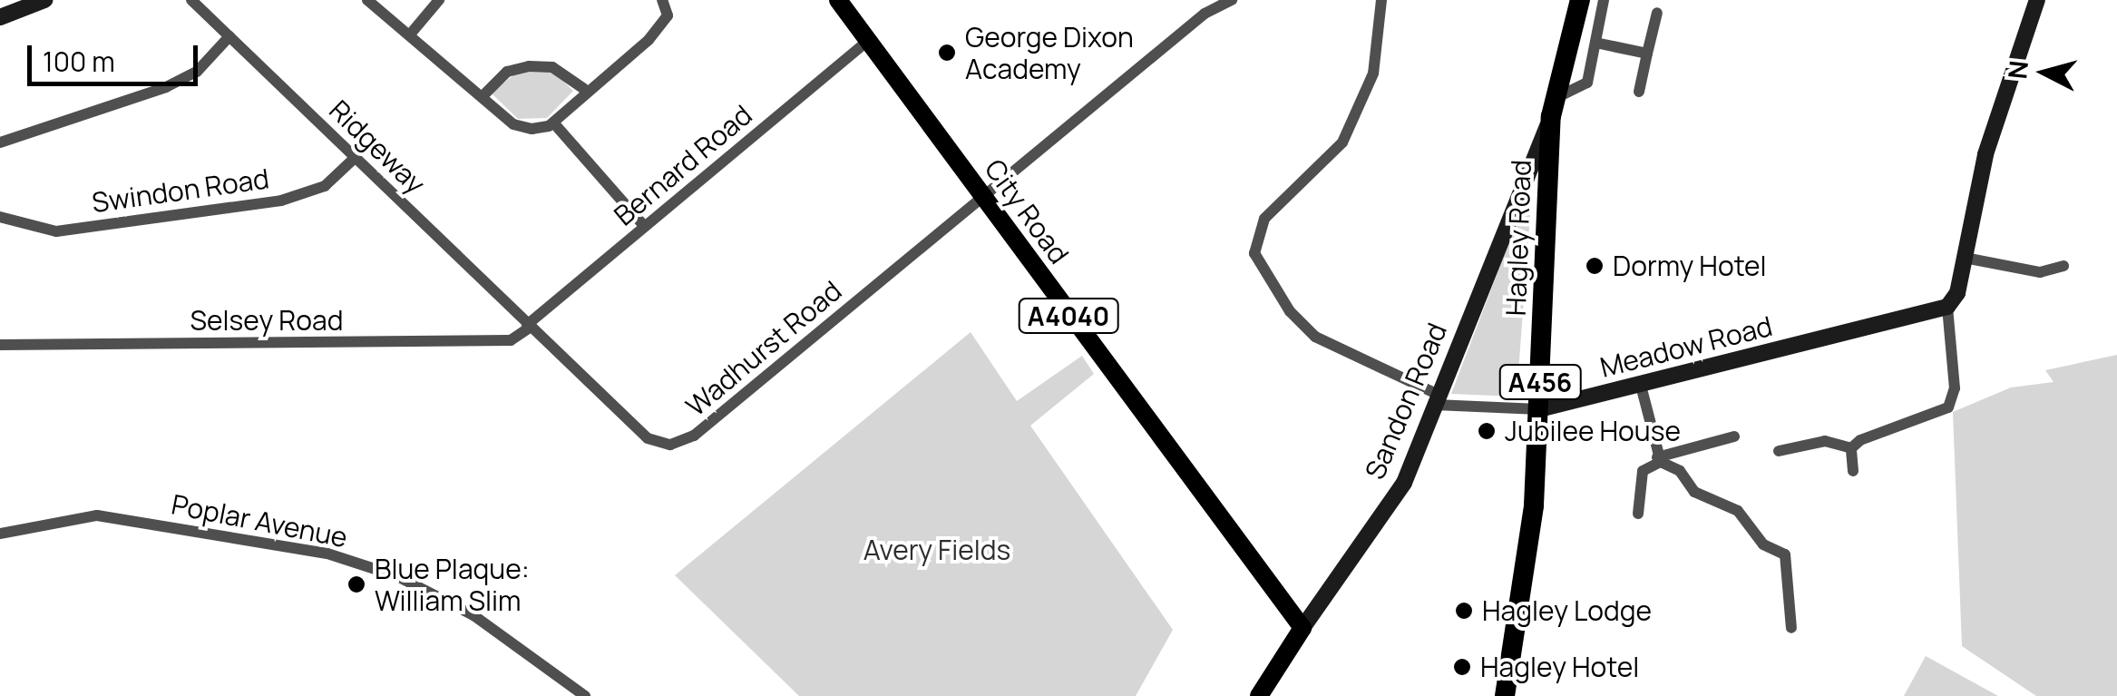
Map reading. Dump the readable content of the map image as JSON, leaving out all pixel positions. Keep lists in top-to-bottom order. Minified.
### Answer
{"streets":{"highway":["Hagley Road","A456"],"main road":["City Road","A4040","Sandon Road"],"street":["Ridgeway","Bernard Road","Swindon Road","Selsey Road","Meadow Road","Wadhurst Road","Poplar Avenue"]},"crossings":[["Ridgeway","Bernard Road"],["Ridgeway","Swindon Road"],["Ridgeway","Selsey Road"],["Ridgeway","Wadhurst Road"],["Bernard Road","City Road"],["Bernard Road","Selsey Road"],["Bernard Road","Wadhurst Road"],["City Road","Wadhurst Road"],["City Road","Sandon Road"],["Hagley Road","Meadow Road"],["Hagley Road","Sandon Road"],["Selsey Road","Wadhurst Road"],["Meadow Road","Sandon Road"]],"parks":["Avery Fields"],"places":["George Dixon Academy","Dormy Hotel","Jubilee House","Blue Plaque: William Slim","Hagley Lodge","Hagley Hotel"],"scale_bar":"100 m","north":"left"}
